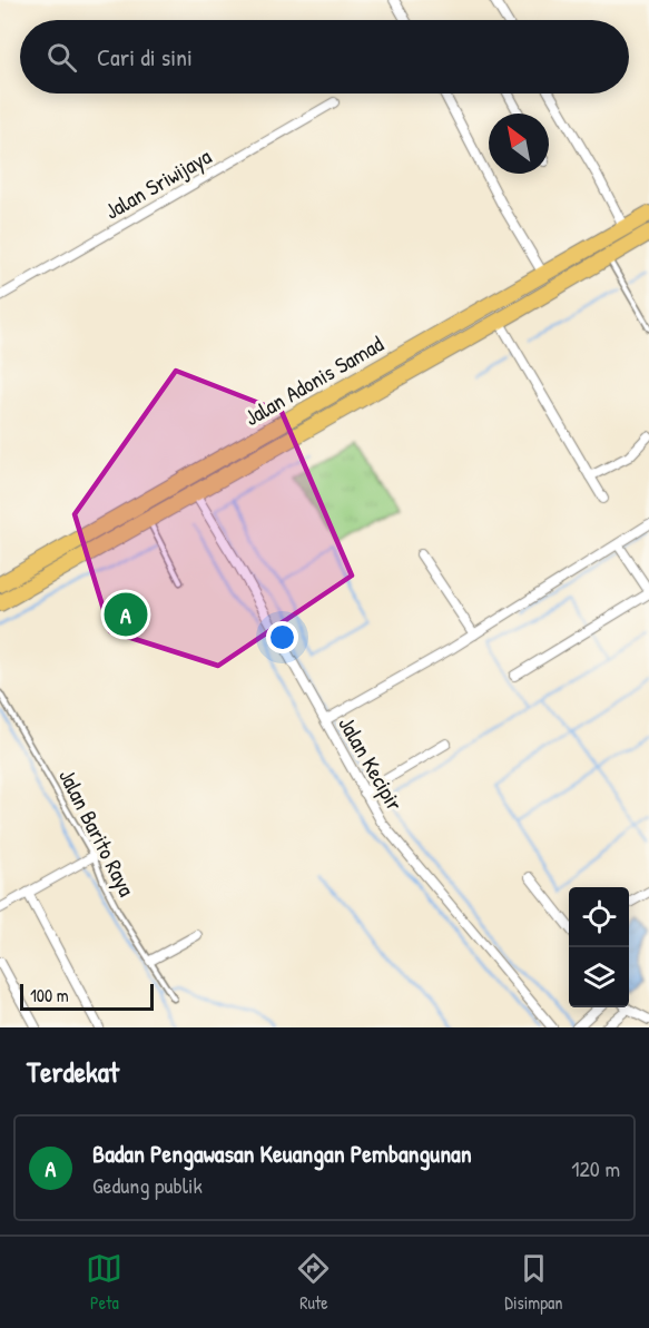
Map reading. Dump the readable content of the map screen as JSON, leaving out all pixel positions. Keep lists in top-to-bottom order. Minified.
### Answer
{"streets":{"highway":["Jalan Adonis Samad"],"street":["Jalan Sriwijaya","Jalan Kecipir"],"lane":["Jalan Barito Raya"]},"scale_bar":"100 m","north":"top left","page":{"search":"Cari di sini","pins":"A","scale":"100 m","heading":"Terdekat","list":[{"mark":"A","name":"Badan Pengawasan Keuangan Pembangunan","note":"Gedung publik","value":"120 m"}],"nav":["Peta","Rute","Disimpan"]}}
